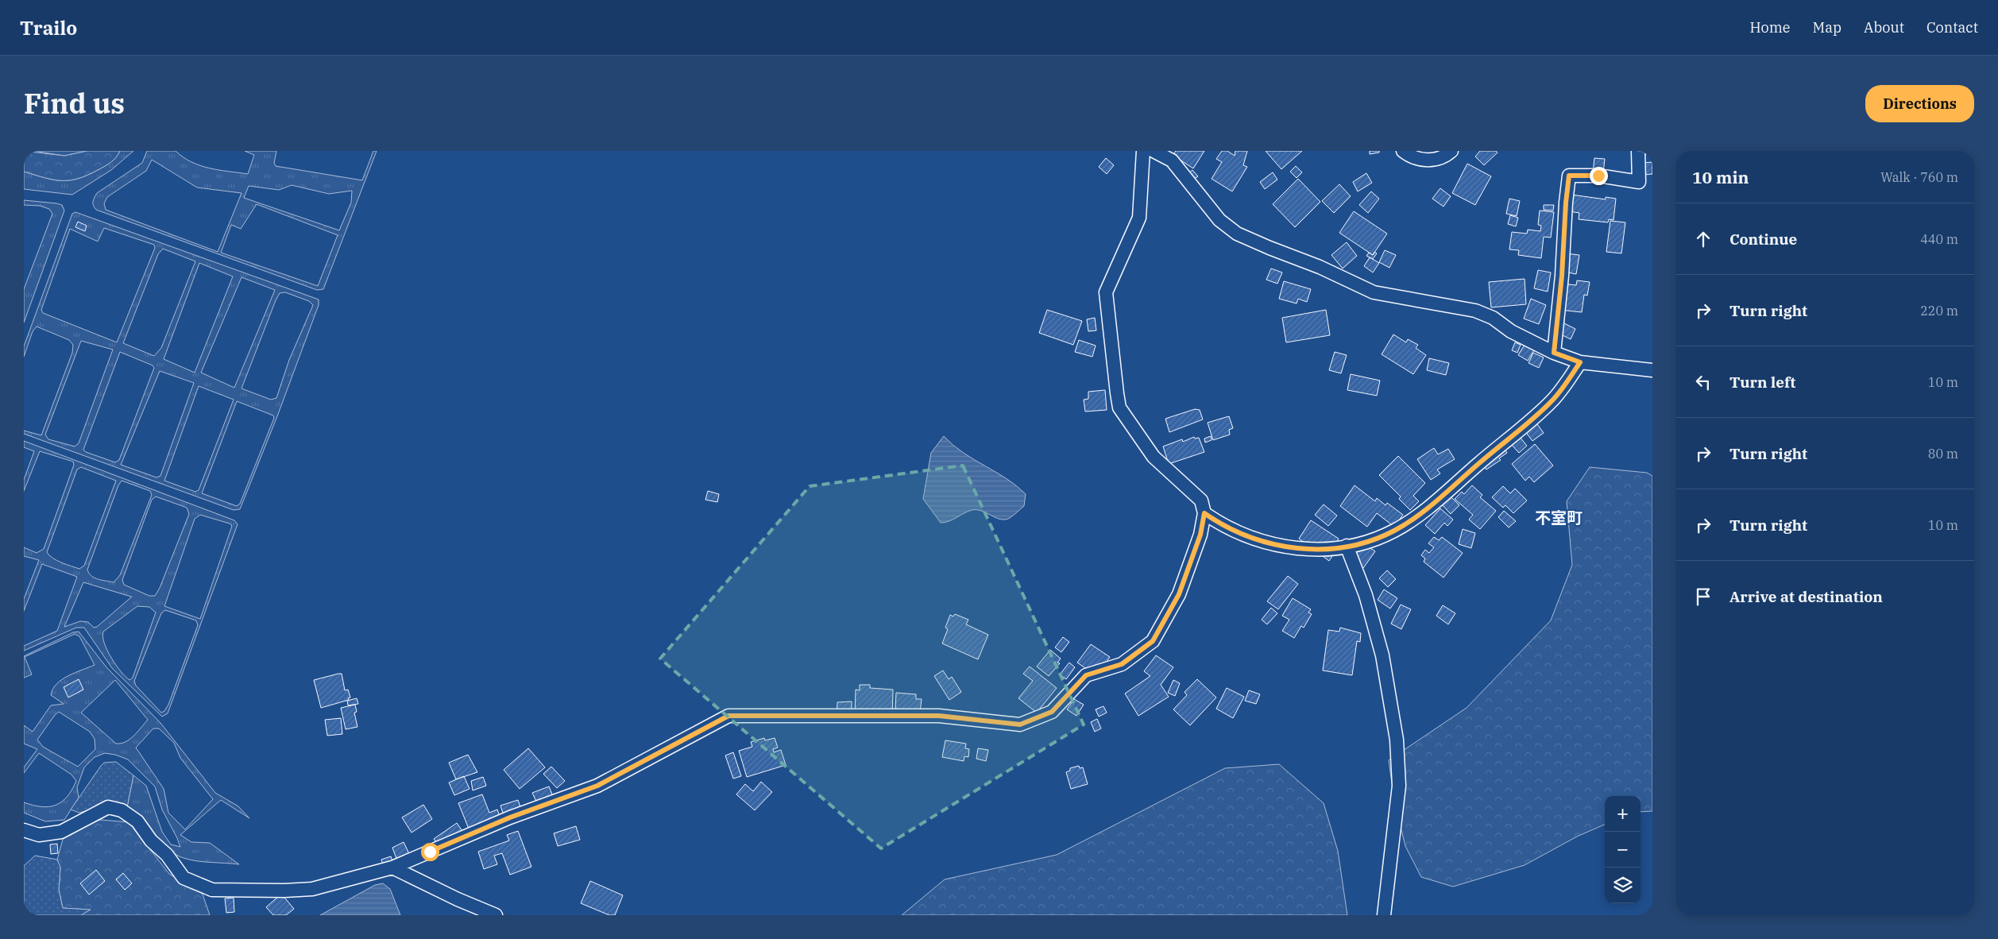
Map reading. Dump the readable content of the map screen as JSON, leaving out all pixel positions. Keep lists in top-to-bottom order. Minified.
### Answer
{"districts":["不室町"],"page":{"header":"Trailo","nav":["Home","Map","About","Contact"],"title":"Find us","buttons":"Directions","heading":["10 min","Walk · 760 m"],"list":[["Continue","440 m"],["Turn right","220 m"],["Turn left","10 m"],["Turn right","80 m"],["Turn right","10 m"],"Arrive at destination"],"map_buttons":["+","−"]}}
